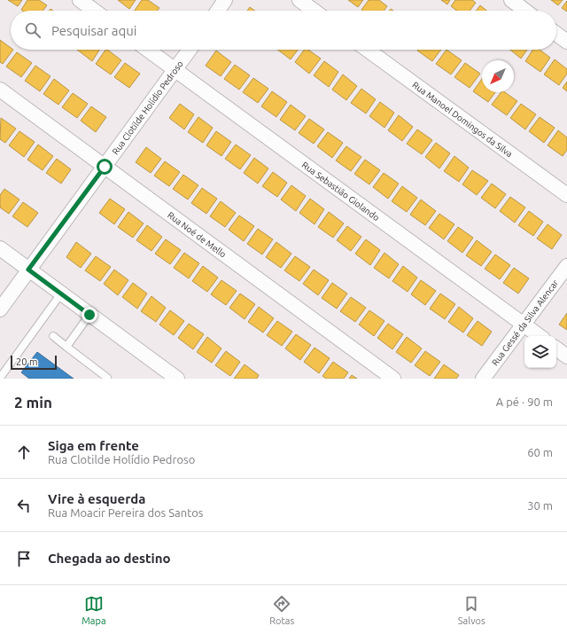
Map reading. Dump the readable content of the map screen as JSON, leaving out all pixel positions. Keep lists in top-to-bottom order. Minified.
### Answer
{"streets":{"street":["Rua Clotilde Holídio Pedroso","Rua Manoel Domingos da Silva","Rua Sebastião Giolando","Rua Noé de Mello","Rua Gessé da Silva Alencar"]},"crossings":[["Rua Clotilde Holídio Pedroso","Rua Sebastião Giolando"],["Rua Clotilde Holídio Pedroso","Rua Noé de Mello"],["Rua Sebastião Giolando","Rua Gessé da Silva Alencar"]],"scale_bar":"20 m","north":"bottom left","page":{"search":"Pesquisar aqui","scale":"20 m","heading":["2 min","A pé · 90 m"],"list":[["Siga em frente","Rua Clotilde Holídio Pedroso","60 m"],["Vire à esquerda","Rua Moacir Pereira dos Santos","30 m"],"Chegada ao destino"],"nav":["Mapa","Rotas","Salvos"]}}
